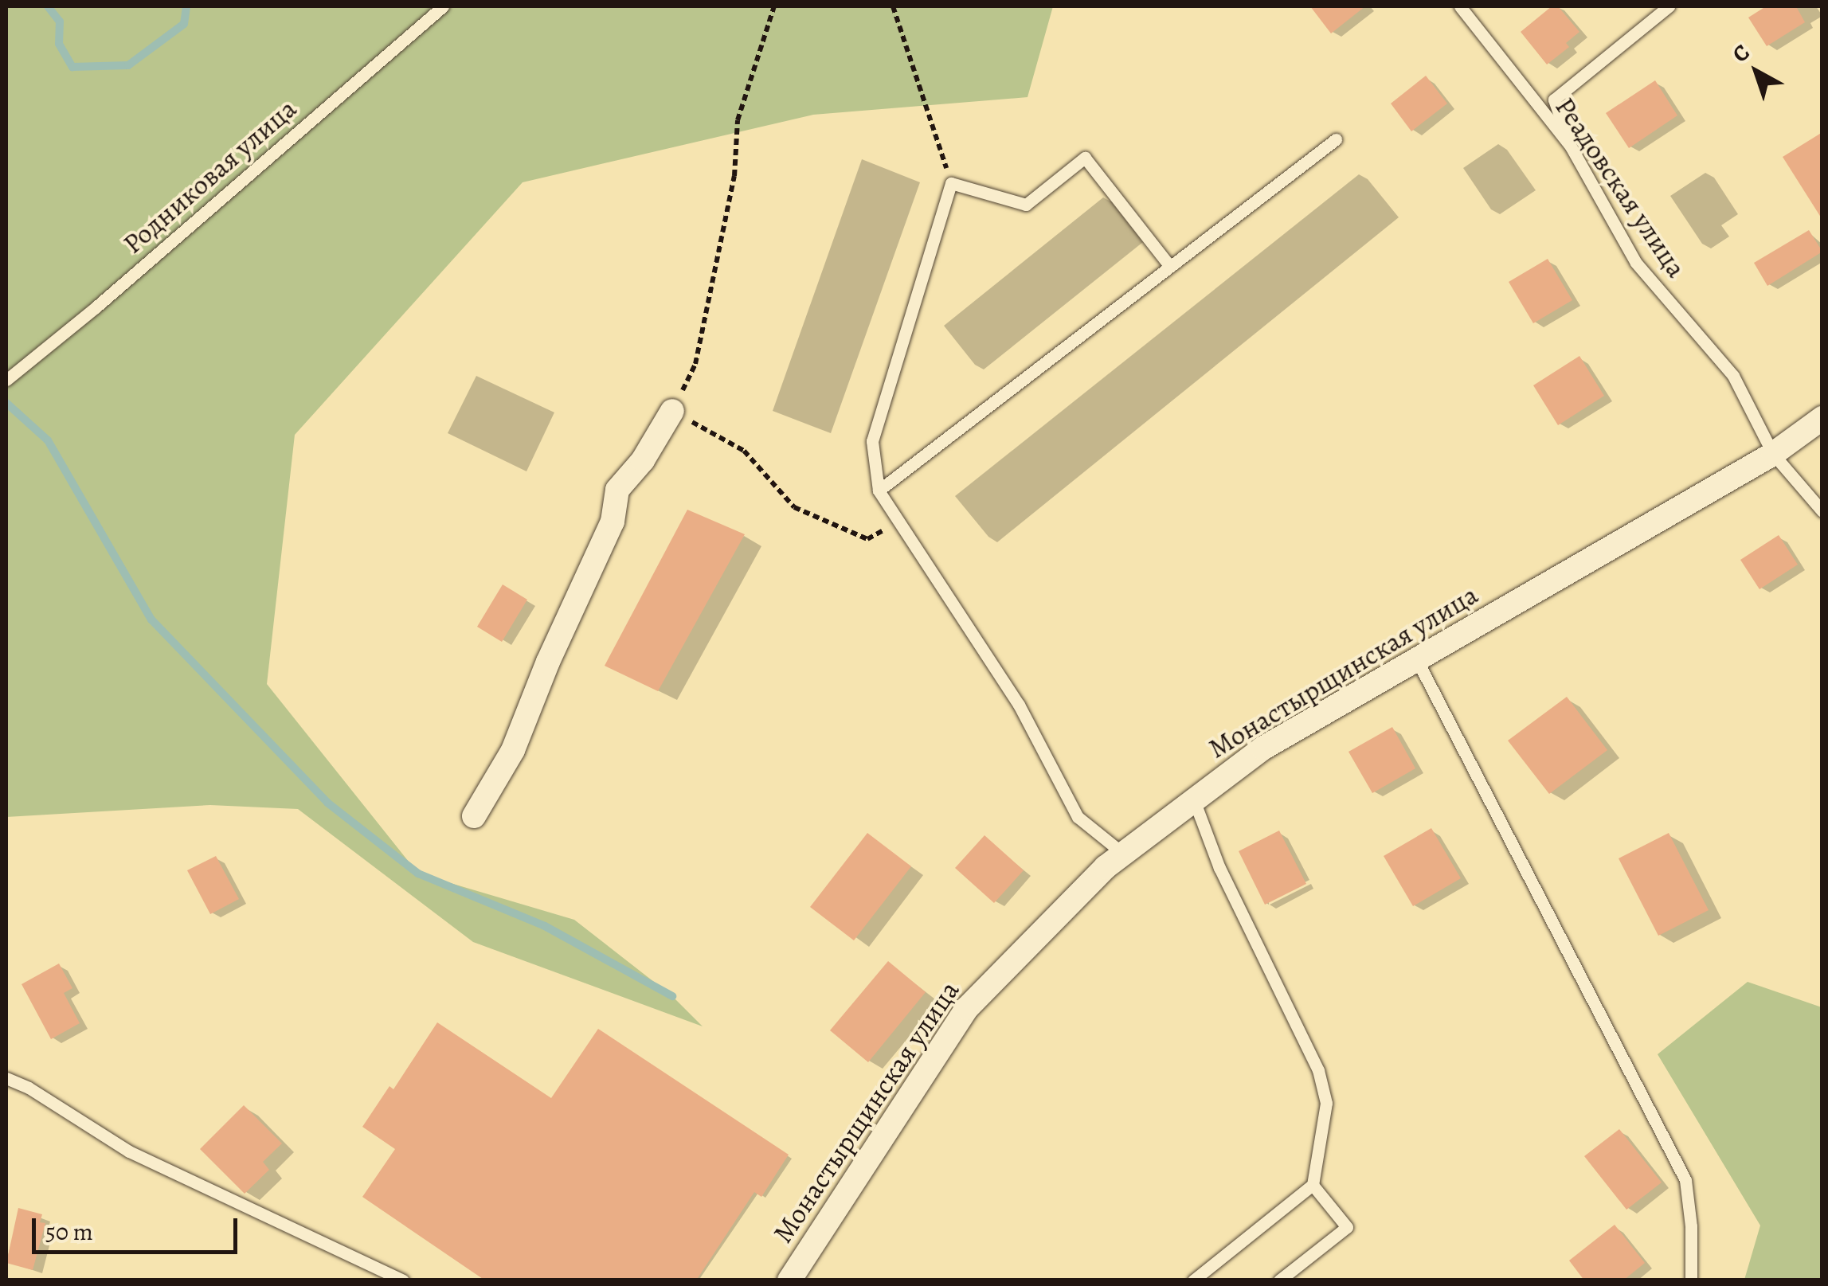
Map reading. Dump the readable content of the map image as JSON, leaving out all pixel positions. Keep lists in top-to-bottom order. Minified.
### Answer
{"streets":{"street":["Монастырщинская улица"],"lane":["Родниковая улица","Реадовская улица"]},"crossings":[["Реадовская улица","Монастырщинская улица"]],"scale_bar":"50 m","north":"top left"}
